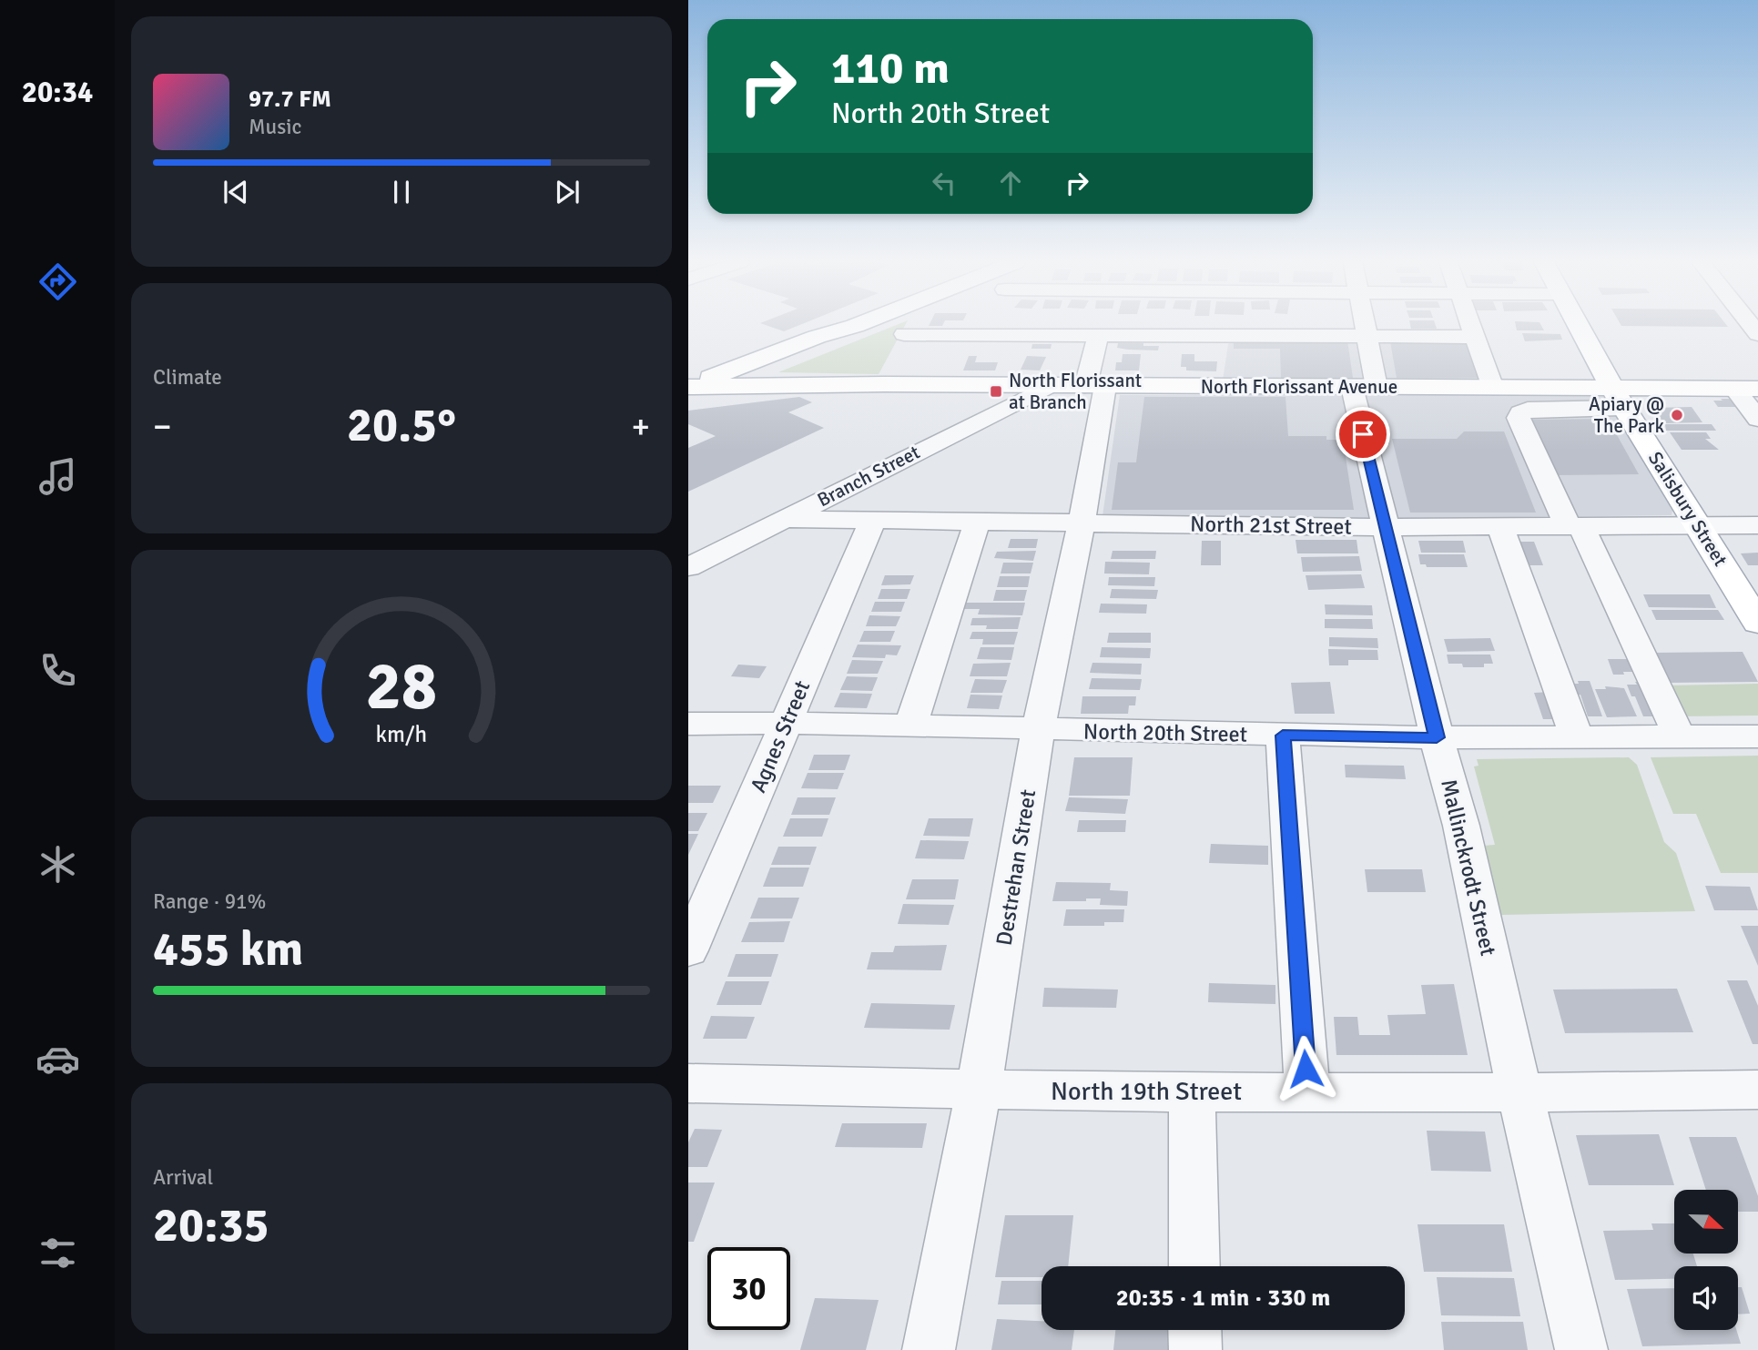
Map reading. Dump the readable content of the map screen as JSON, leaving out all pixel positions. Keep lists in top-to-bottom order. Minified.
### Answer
{"streets":{"main road":["North Florissant Avenue","Salisbury Street"],"street":["Branch Street","North 21st Street","North 20th Street","Agnes Street","Destrehan Street","Mallinckrodt Street","North 19th Street"]},"crossings":[["North Florissant Avenue","Branch Street"],["North Florissant Avenue","Salisbury Street"],["North Florissant Avenue","Destrehan Street"],["North Florissant Avenue","Mallinckrodt Street"],["Branch Street","North 21st Street"],["Salisbury Street","North 21st Street"],["North 21st Street","Agnes Street"],["North 21st Street","Destrehan Street"],["North 21st Street","Mallinckrodt Street"],["North 20th Street","Agnes Street"],["North 20th Street","Destrehan Street"],["North 20th Street","Mallinckrodt Street"],["Destrehan Street","North 19th Street"],["Mallinckrodt Street","North 19th Street"]],"places":{"transit":["North Florissant at Branch"],"other":["Apiary @ The Park"]},"north":"right","page":{"tabs":"20:34","turn":["110 m","North 20th Street"],"song":["97.7 FM","Music"],"tile":["Climate",["Range · 91%","455 km"],["Arrival","20:35"]],"heat":["−","20.5°","+"],"limit":"30","trip":"20:35 · 1 min · 330 m","gauge":["28","km/h"]}}
